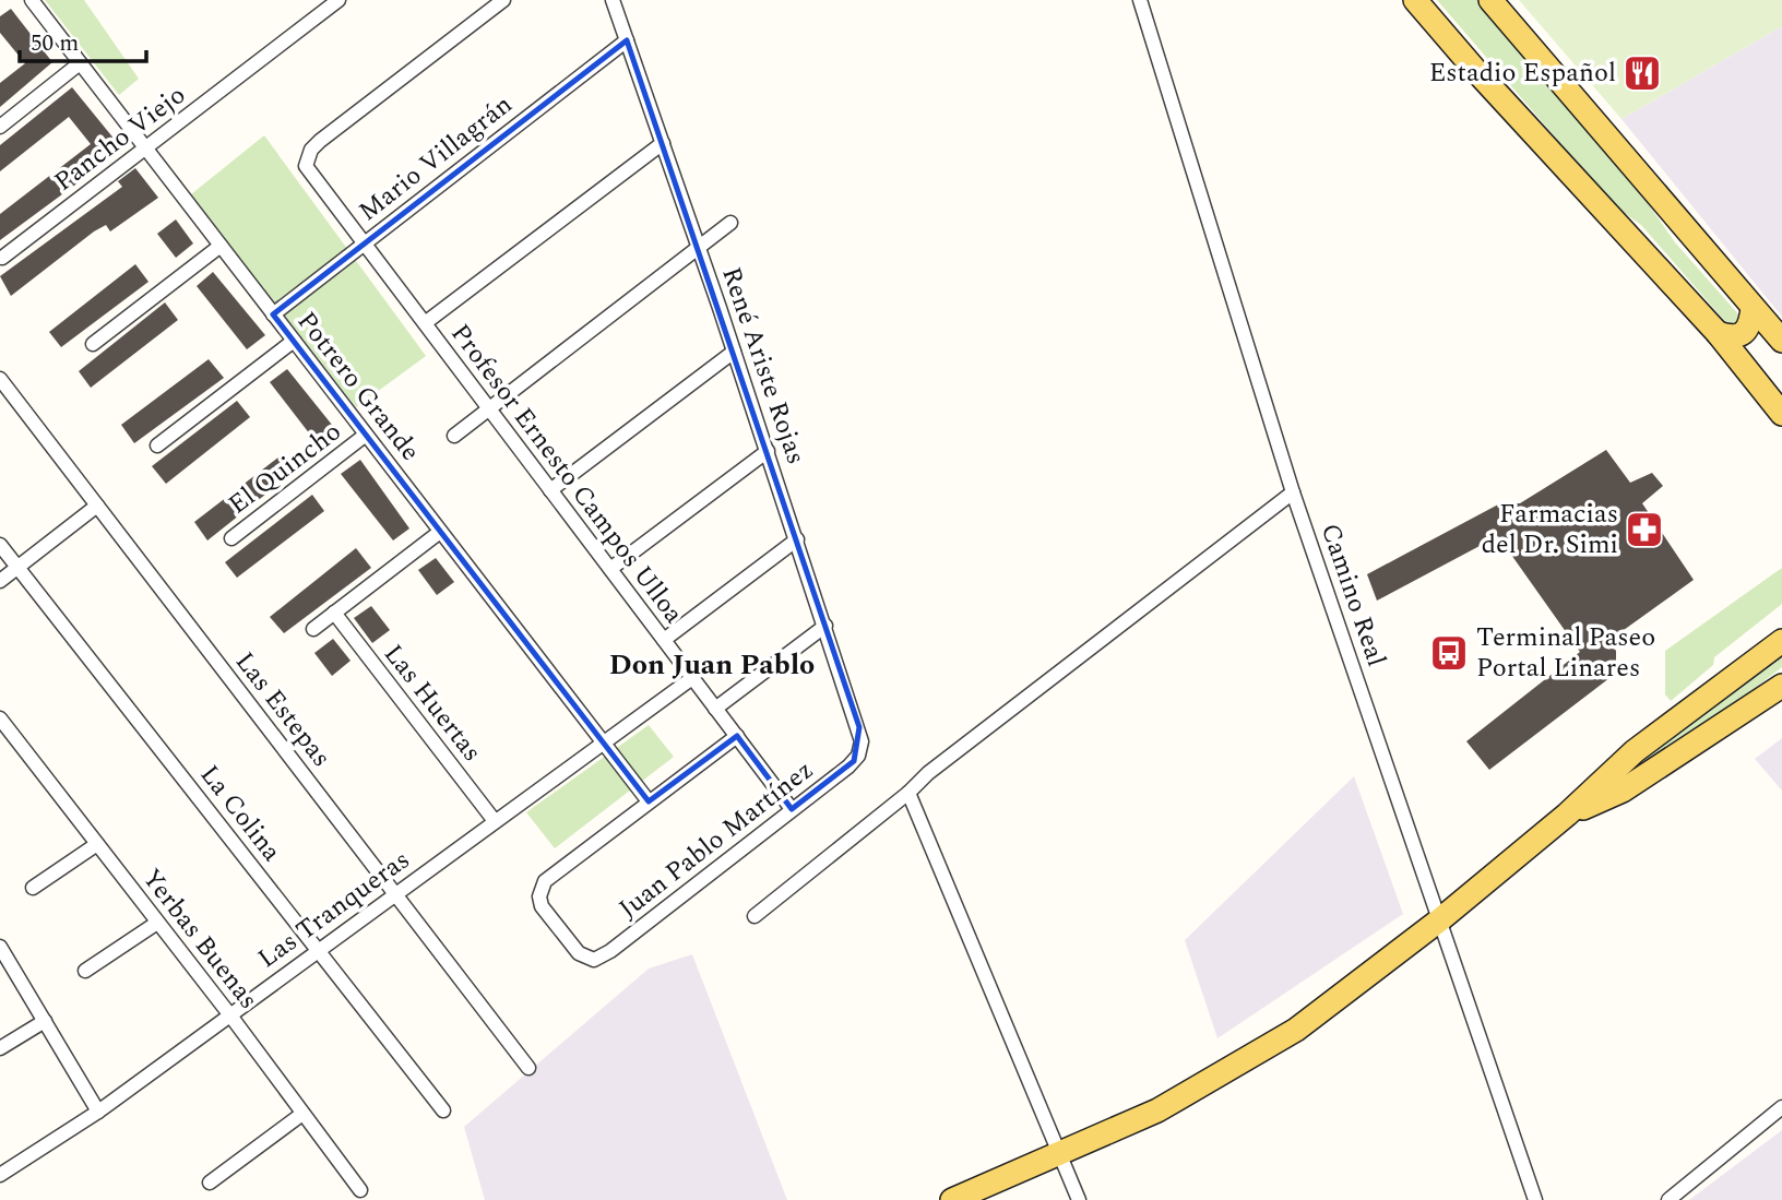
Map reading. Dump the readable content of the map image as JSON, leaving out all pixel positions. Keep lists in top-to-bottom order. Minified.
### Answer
{"streets":{"street":["Pancho Viejo","Mario Villagrán","René Ariste Rojas","Potrero Grande","El Quincho","Profesor Ernesto Campos Ulloa","Camino Real","Las Huertas","Las Estepas","La Colina","Juan Pablo Martínez","Las Tranqueras","Yerbas Buenas"]},"crossings":[["Pancho Viejo","Potrero Grande"],["Mario Villagrán","René Ariste Rojas"],["Mario Villagrán","Potrero Grande"],["Mario Villagrán","Profesor Ernesto Campos Ulloa"],["René Ariste Rojas","Juan Pablo Martínez"],["Potrero Grande","El Quincho"],["Potrero Grande","Juan Pablo Martínez"],["Potrero Grande","Las Tranqueras"],["Profesor Ernesto Campos Ulloa","Juan Pablo Martínez"],["Profesor Ernesto Campos Ulloa","Las Tranqueras"],["Las Huertas","Las Tranqueras"],["Las Estepas","Las Tranqueras"],["La Colina","Las Tranqueras"],["Las Tranqueras","Yerbas Buenas"]],"districts":["Don Juan Pablo"],"places":{"restaurant":["Estadio Español"],"pharmacy":["Farmacias del Dr. Simi"],"bus stop":["Terminal Paseo Portal Linares"]},"scale_bar":"50 m"}
